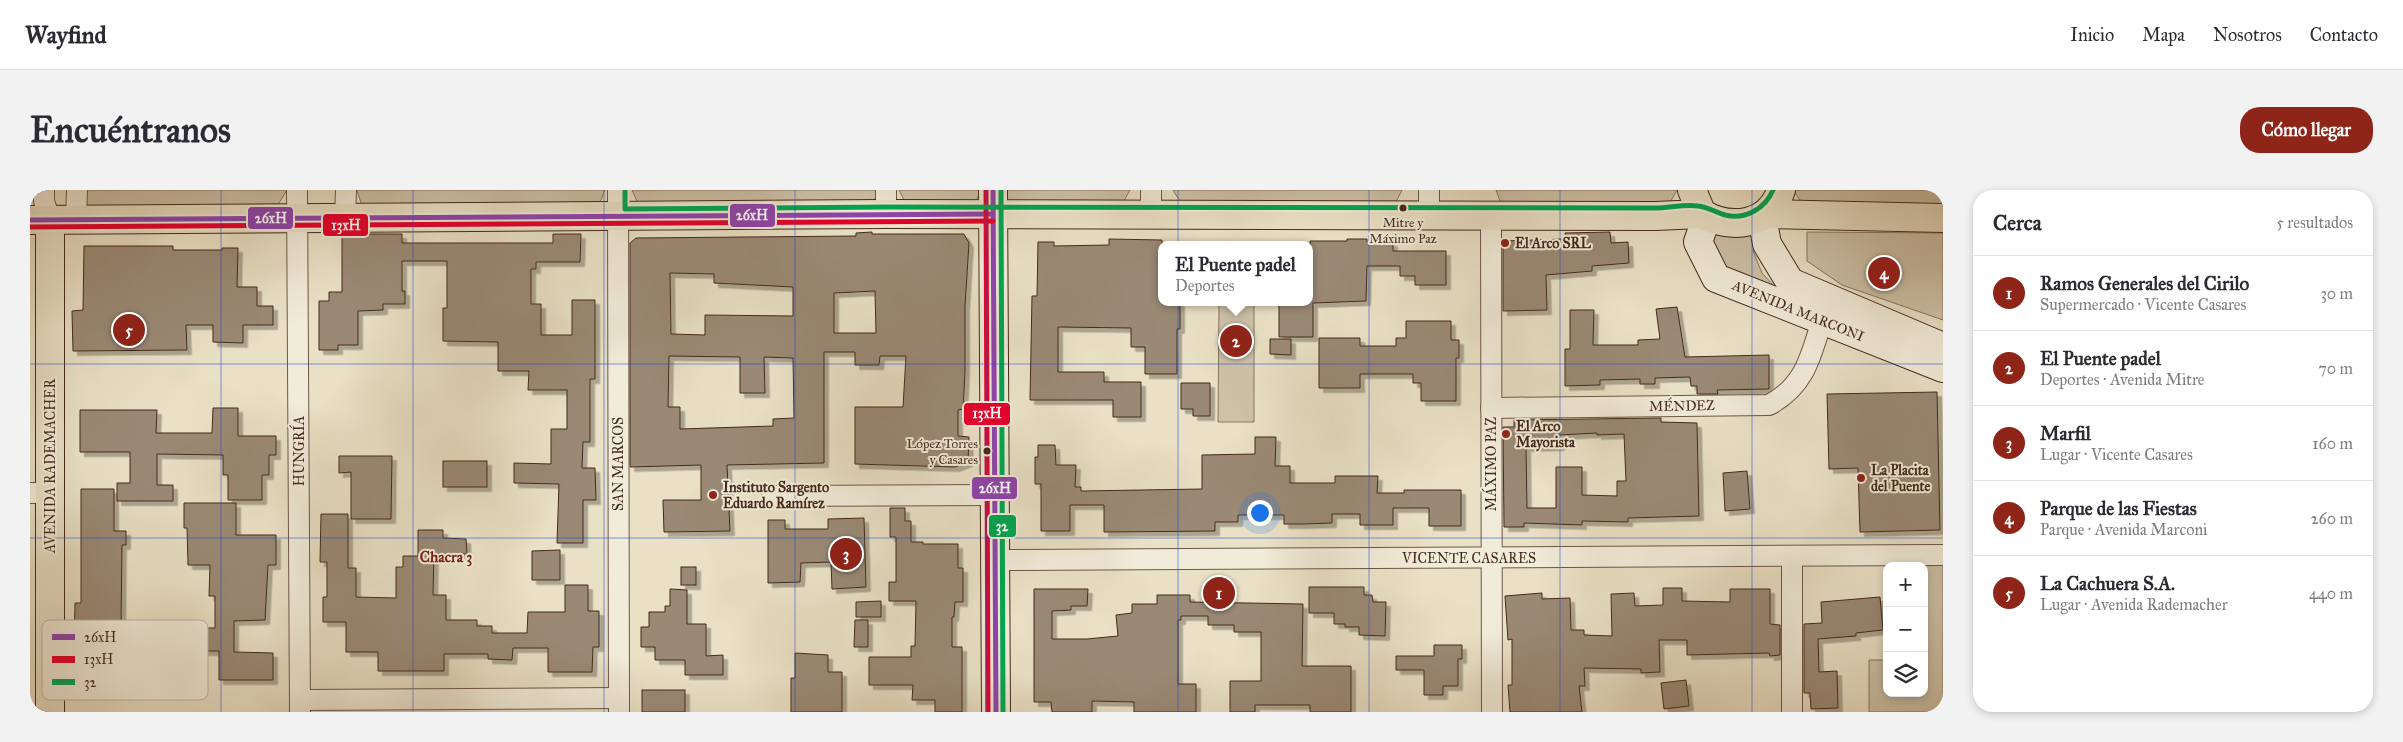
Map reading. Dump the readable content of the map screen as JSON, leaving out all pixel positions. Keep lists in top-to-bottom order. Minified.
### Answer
{"streets":{"main road":["AVENIDA MARCONI","AVENIDA RADEMACHER"],"street":["MÉNDEZ","HUNGRÍA","SAN MARCOS","MÁXIMO PAZ","VICENTE CASARES"]},"crossings":[["AVENIDA MARCONI","MÉNDEZ"],["MÉNDEZ","MÁXIMO PAZ"],["MÁXIMO PAZ","VICENTE CASARES"]],"districts":["Chacra 3"],"places":["Mitre y Máximo Paz","El Arco SRL","El Arco Mayorista","López Torres y Casares","La Placita del Puente","Instituto Sargento Eduardo Ramírez"],"lines":["transit line 26xH","transit line 13xH","transit line 32"],"legend":["26xH","13xH","32"],"page":{"header":"Wayfind","nav":["Inicio","Mapa","Nosotros","Contacto"],"buttons":"Cómo llegar","title":"Encuéntranos","heading":["Cerca","5 resultados"],"popup":["El Puente padel","Deportes"],"pins":["4","5","2","3","1"],"list":[{"mark":"1","name":"Ramos Generales del Cirilo","note":"Supermercado · Vicente Casares","value":"30 m"},{"mark":"2","name":"El Puente padel","note":"Deportes · Avenida Mitre","value":"70 m"},{"mark":"3","name":"Marfil","note":"Lugar · Vicente Casares","value":"160 m"},{"mark":"4","name":"Parque de las Fiestas","note":"Parque · Avenida Marconi","value":"260 m"},{"mark":"5","name":"La Cachuera S.A.","note":"Lugar · Avenida Rademacher","value":"440 m"}],"map_buttons":["+","−"]}}
